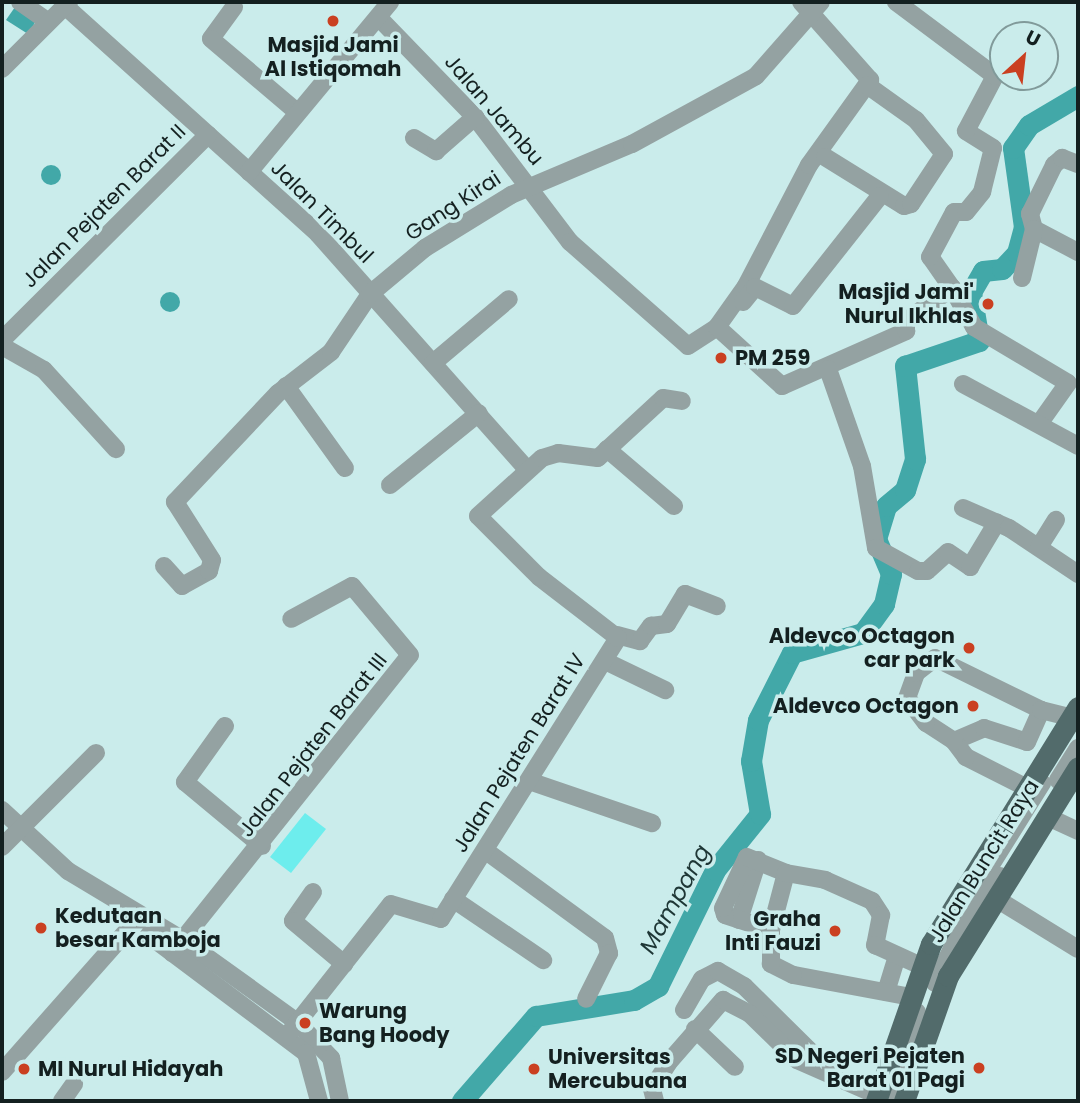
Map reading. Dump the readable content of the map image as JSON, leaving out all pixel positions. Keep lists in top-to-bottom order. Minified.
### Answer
{"streets":{"main road":["Jalan Buncit Raya"],"street":["Jalan Jambu","Jalan Pejaten Barat II","Gang Kirai","Jalan Timbul","Jalan Pejaten Barat III","Jalan Pejaten Barat IV"]},"crossings":[["Jalan Jambu","Gang Kirai"],["Jalan Pejaten Barat II","Jalan Timbul"],["Gang Kirai","Jalan Timbul"]],"water":["Mampang"],"places":["Masjid Jami Al Istiqomah","Masjid Jami' Nurul Ikhlas","PM 259","Aldevco Octagon car park","Aldevco Octagon","Kedutaan besar Kamboja","Graha Inti Fauzi","Warung Bang Hoody","SD Negeri Pejaten Barat 01 Pagi","MI Nurul Hidayah","Universitas Mercubuana"],"north":"top right"}
